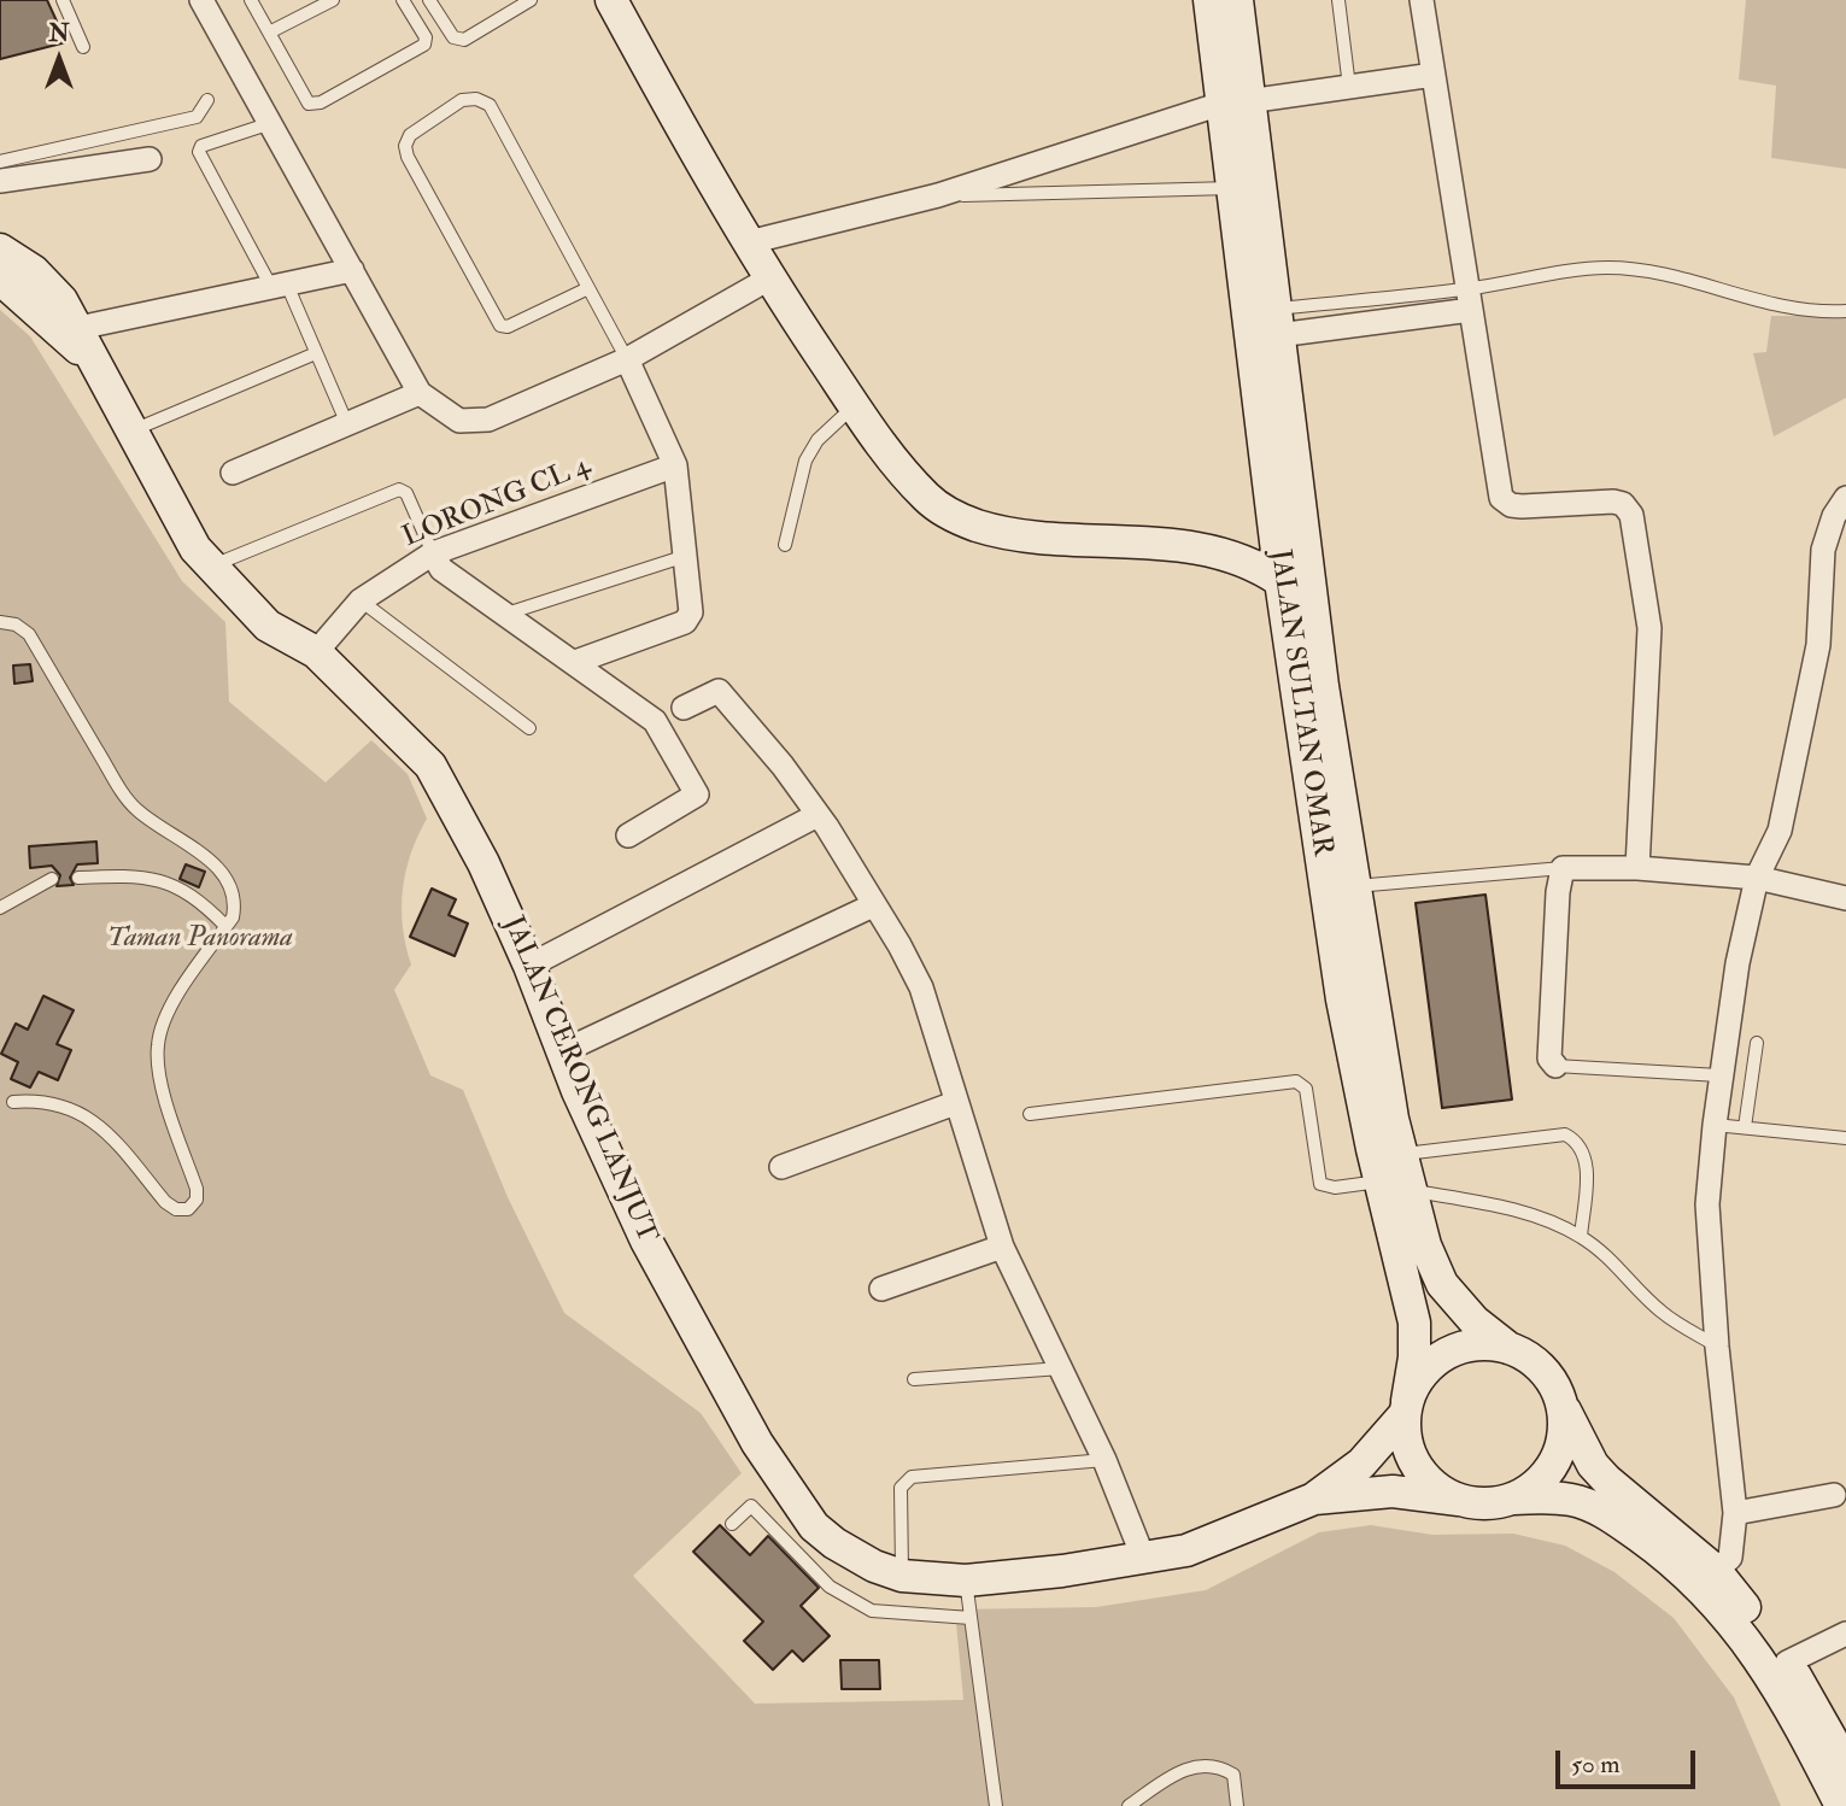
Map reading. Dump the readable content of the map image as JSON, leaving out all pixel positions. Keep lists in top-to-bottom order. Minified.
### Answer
{"streets":{"main road":["JALAN SULTAN OMAR","JALAN CERONG LANJUT"],"street":["LORONG CL 4"]},"crossings":[["LORONG CL 4","JALAN CERONG LANJUT"],["JALAN SULTAN OMAR","JALAN CERONG LANJUT"]],"parks":["Taman Panorama"],"scale_bar":"50 m","north":"top"}
